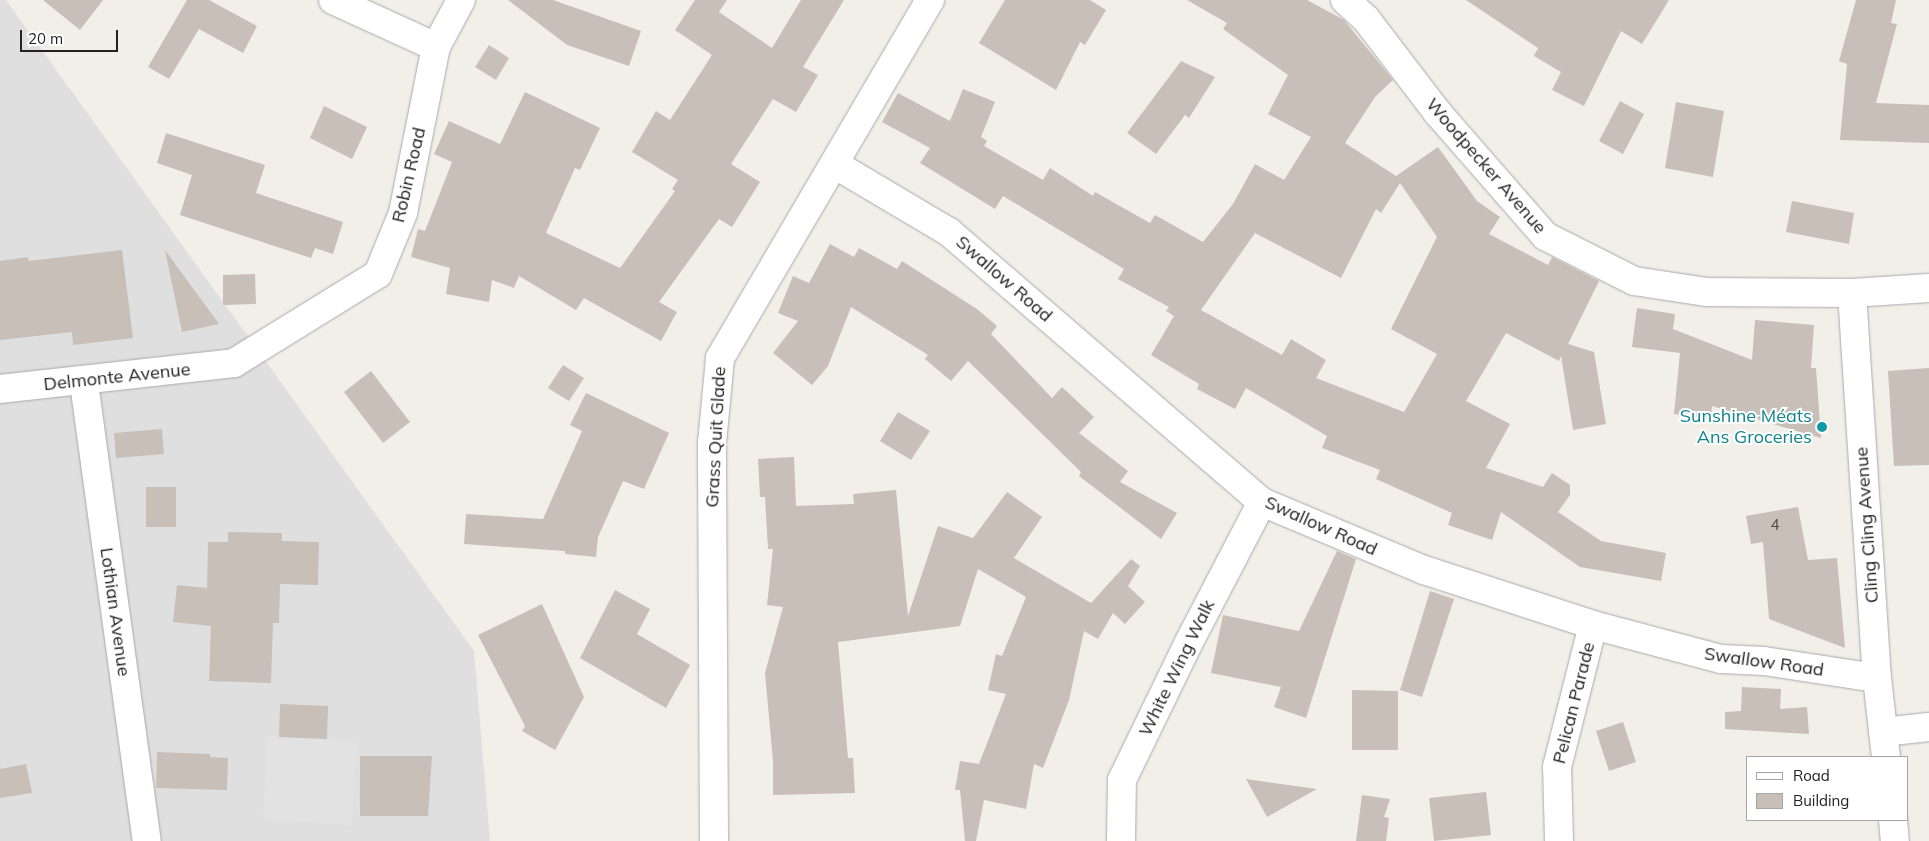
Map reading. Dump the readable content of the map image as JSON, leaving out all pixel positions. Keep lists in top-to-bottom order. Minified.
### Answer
{"streets":{"street":["Woodpecker Avenue","Robin Road","Swallow Road","Delmonte Avenue","Grass Quit Glade","Cling Cling Avenue","Lothian Avenue","White Wing Walk","Pelican Parade"]},"crossings":[["Woodpecker Avenue","Cling Cling Avenue"],["Robin Road","Delmonte Avenue"],["Swallow Road","Grass Quit Glade"],["Swallow Road","Cling Cling Avenue"],["Swallow Road","White Wing Walk"],["Swallow Road","Pelican Parade"],["Delmonte Avenue","Lothian Avenue"]],"places":["Sunshine Méats Ans Groceries"],"house_numbers":["4"],"legend":["Road","Building"],"scale_bar":"20 m"}
